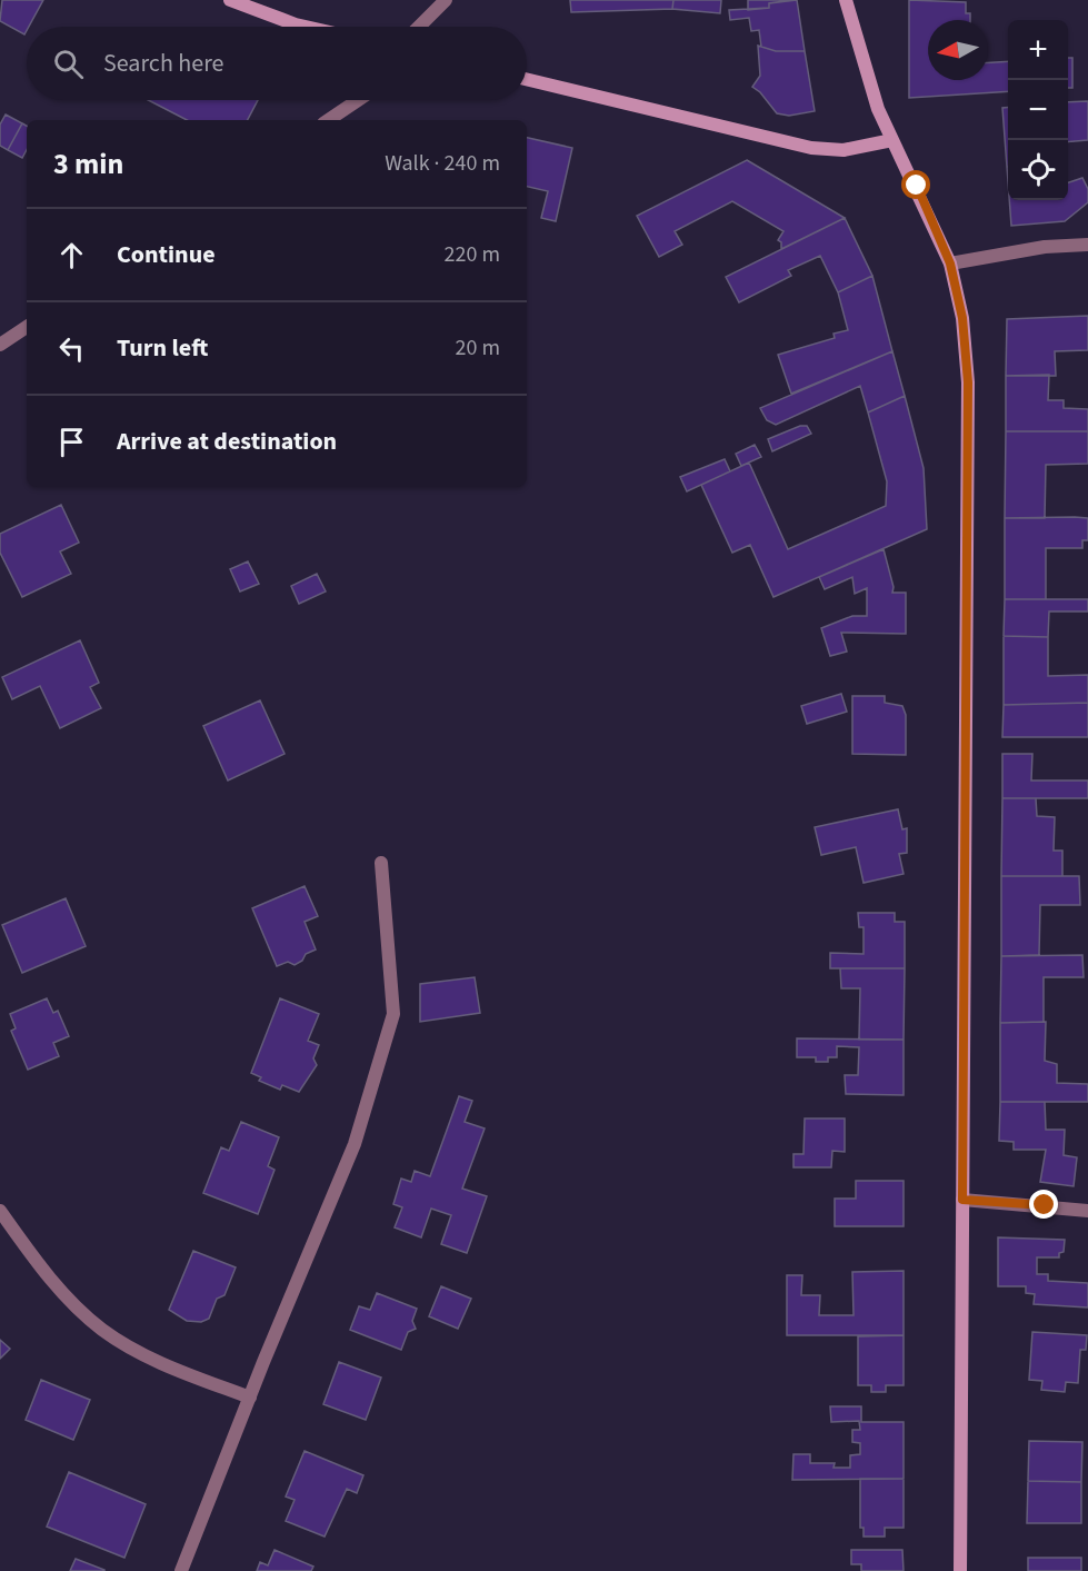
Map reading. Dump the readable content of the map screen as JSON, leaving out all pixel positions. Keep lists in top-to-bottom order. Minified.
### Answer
{"north":"left","page":{"map_buttons":["+","−"],"search":"Search here","heading":["3 min","Walk · 240 m"],"list":[["Continue","220 m"],["Turn left","20 m"],"Arrive at destination"]}}
